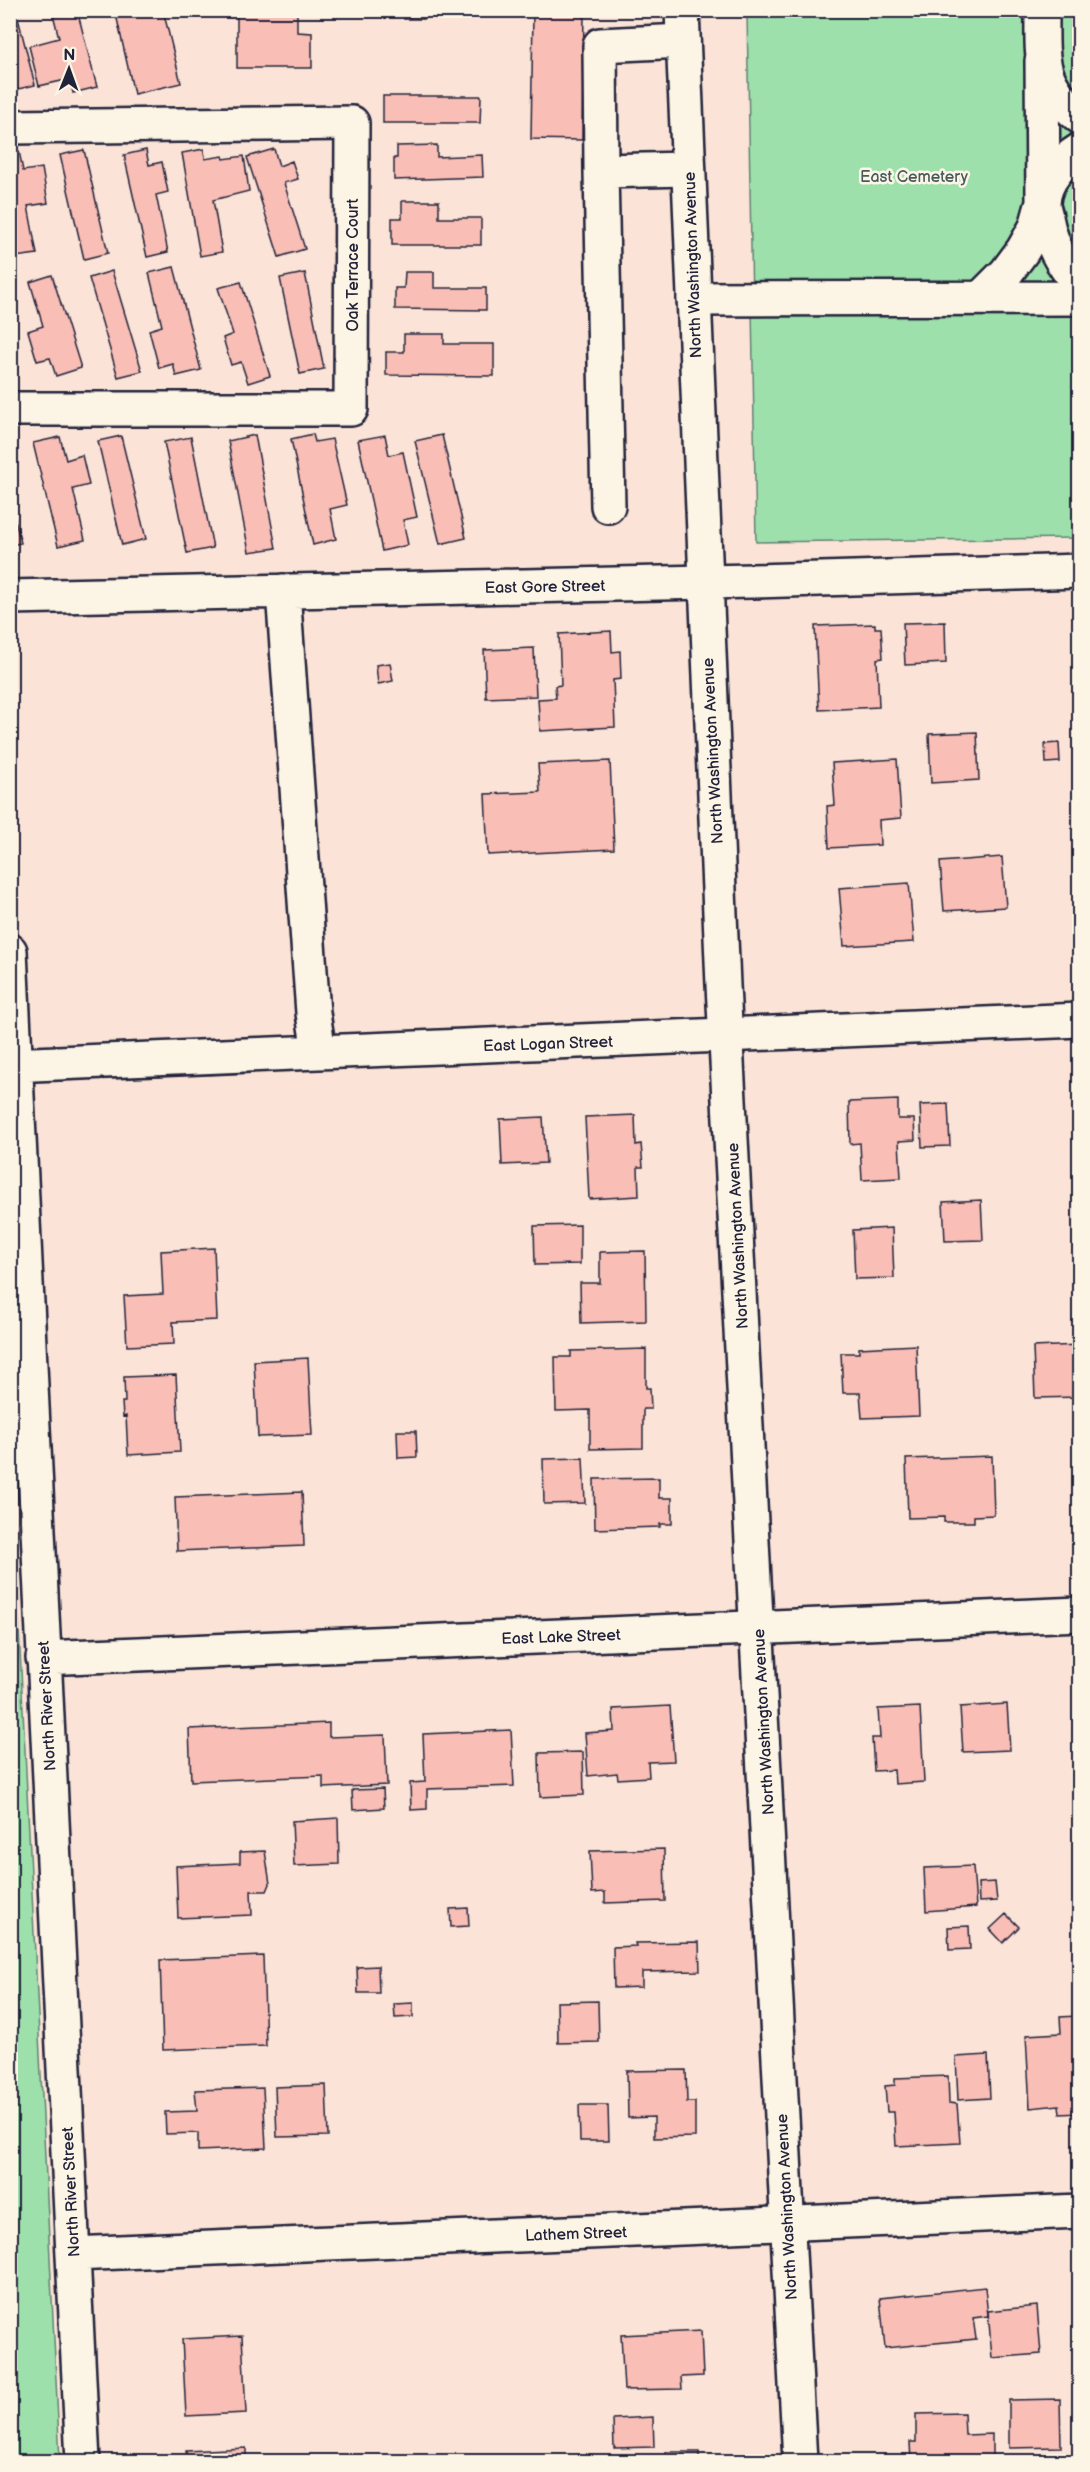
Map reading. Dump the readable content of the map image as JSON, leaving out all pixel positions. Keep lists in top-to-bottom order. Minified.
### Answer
{"streets":{"street":["Oak Terrace Court","North Washington Avenue","East Gore Street","East Logan Street","East Lake Street","North River Street","Lathem Street"]},"crossings":[["North Washington Avenue","East Gore Street"],["North Washington Avenue","East Logan Street"],["North Washington Avenue","East Lake Street"],["North Washington Avenue","Lathem Street"],["East Logan Street","North River Street"],["East Lake Street","North River Street"],["North River Street","Lathem Street"]],"parks":["East Cemetery"],"north":"top"}
